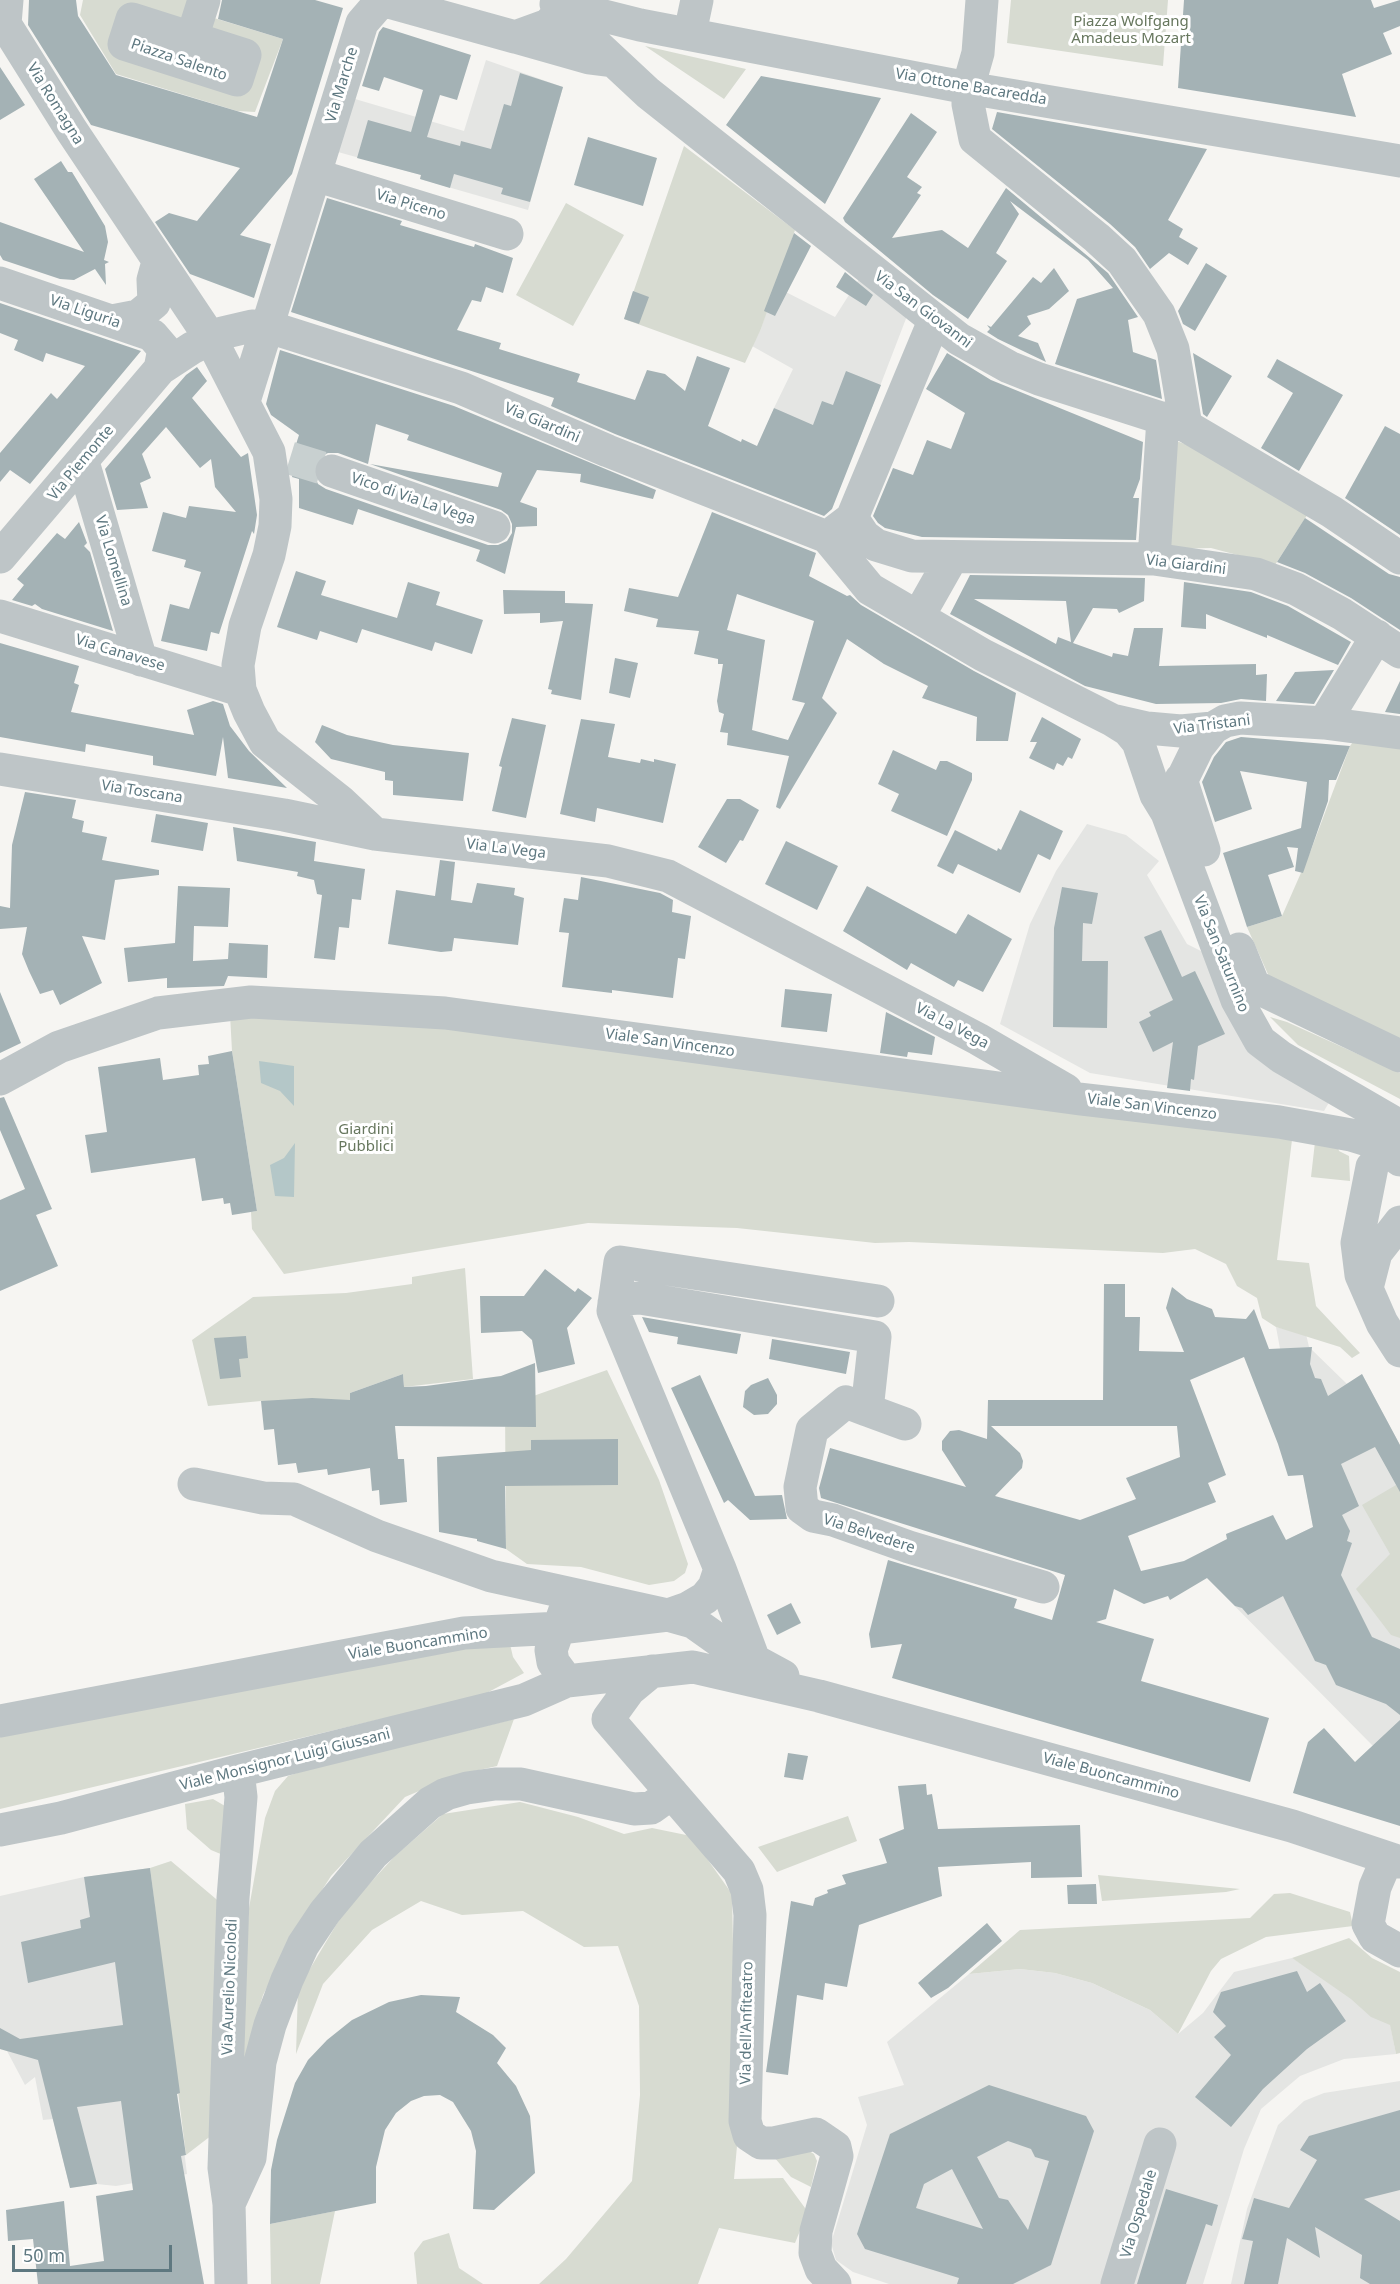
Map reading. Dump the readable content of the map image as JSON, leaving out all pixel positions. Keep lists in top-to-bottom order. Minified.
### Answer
{"streets":{"street":["Piazza Salento","Via Marche","Via Ottone Bacaredda","Via Romagna","Via Piceno","Via San Giovanni","Via Liguria","Via Giardini","Via Piemonte","Vico di Via La Vega","Via Lomellina","Via Canavese","Via Tristani","Via Toscana","Via La Vega","Via San Saturnino","Viale San Vincenzo","Via Belvedere","Viale Buoncammino","Viale Monsignor Luigi Giussani","Via Aurelio Nicolodi","Via dell'Anfiteatro","Via Ospedale"]},"crossings":[["Via Marche","Via Piceno"],["Via Marche","Via San Giovanni"],["Via Marche","Via Giardini"],["Via Marche","Via Piemonte"],["Via Ottone Bacaredda","Via San Giovanni"],["Via Romagna","Via Giardini"],["Via Liguria","Via Piemonte"],["Via Giardini","Via Piemonte"],["Via Piemonte","Via Lomellina"],["Via Lomellina","Via Canavese"],["Via Tristani","Via San Saturnino"],["Via Toscana","Via La Vega"],["Via La Vega","Viale San Vincenzo"],["Viale Buoncammino","Viale Monsignor Luigi Giussani"],["Viale Buoncammino","Via dell'Anfiteatro"],["Viale Monsignor Luigi Giussani","Via Aurelio Nicolodi"]],"parks":["Piazza Wolfgang Amadeus Mozart","Giardini Pubblici"],"scale_bar":"50 m"}
